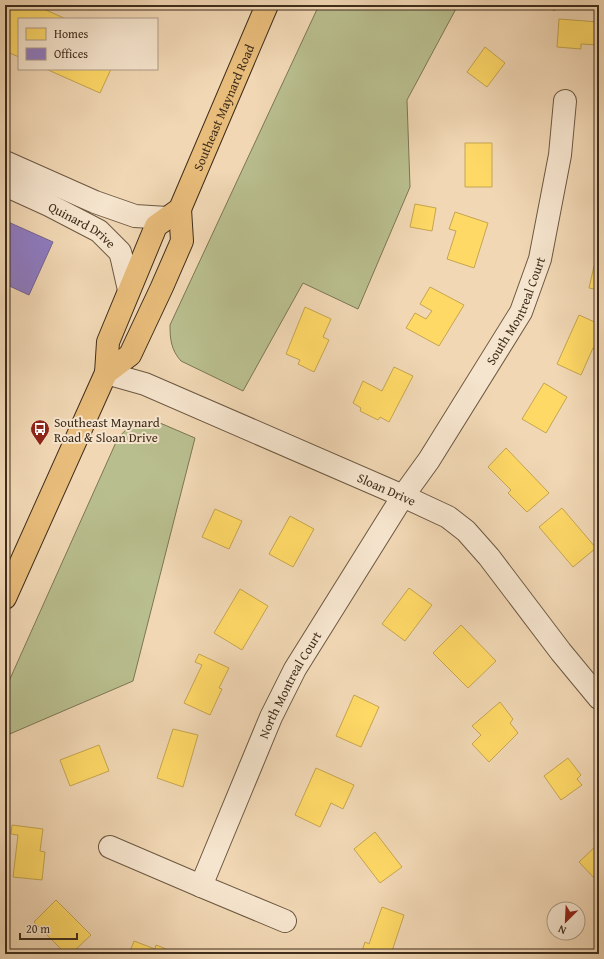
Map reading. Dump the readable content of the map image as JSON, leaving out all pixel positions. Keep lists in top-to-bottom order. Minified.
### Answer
{"streets":{"main road":["Southeast Maynard Road"],"street":["Quinard Drive","South Montreal Court","Sloan Drive","North Montreal Court"]},"crossings":[["Southeast Maynard Road","Quinard Drive"],["Southeast Maynard Road","Sloan Drive"],["South Montreal Court","Sloan Drive"],["South Montreal Court","North Montreal Court"],["Sloan Drive","North Montreal Court"]],"places":{"bus stop":["Southeast Maynard Road & Sloan Drive"]},"legend":["Homes","Offices"],"scale_bar":"20 m","north":"bottom left"}
